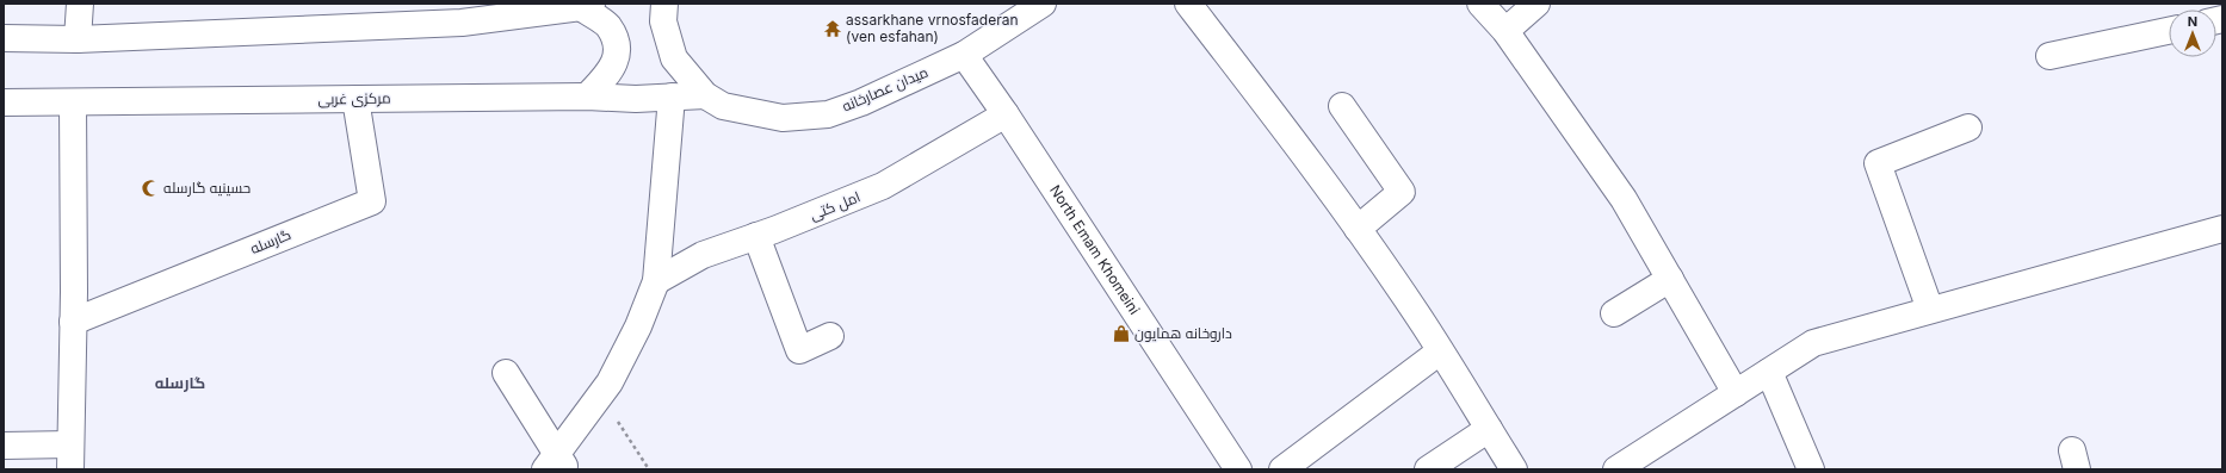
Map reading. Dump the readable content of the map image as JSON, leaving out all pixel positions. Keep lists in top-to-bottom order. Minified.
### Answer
{"streets":{"street":["میدان عصارخانه","مرکزی غربی","امل کتی","گارسله","North Emam Khomeini"]},"crossings":[["میدان عصارخانه","مرکزی غربی"],["میدان عصارخانه","North Emam Khomeini"],["مرکزی غربی","گارسله"],["امل کتی","North Emam Khomeini"]],"districts":["گارسله"],"places":{"temple":["assarkhane vrnosfaderan (ven esfahan)"],"mosque":["حسینیه گارسله"],"shop":["داروخانه همایون"]},"north":"top"}
